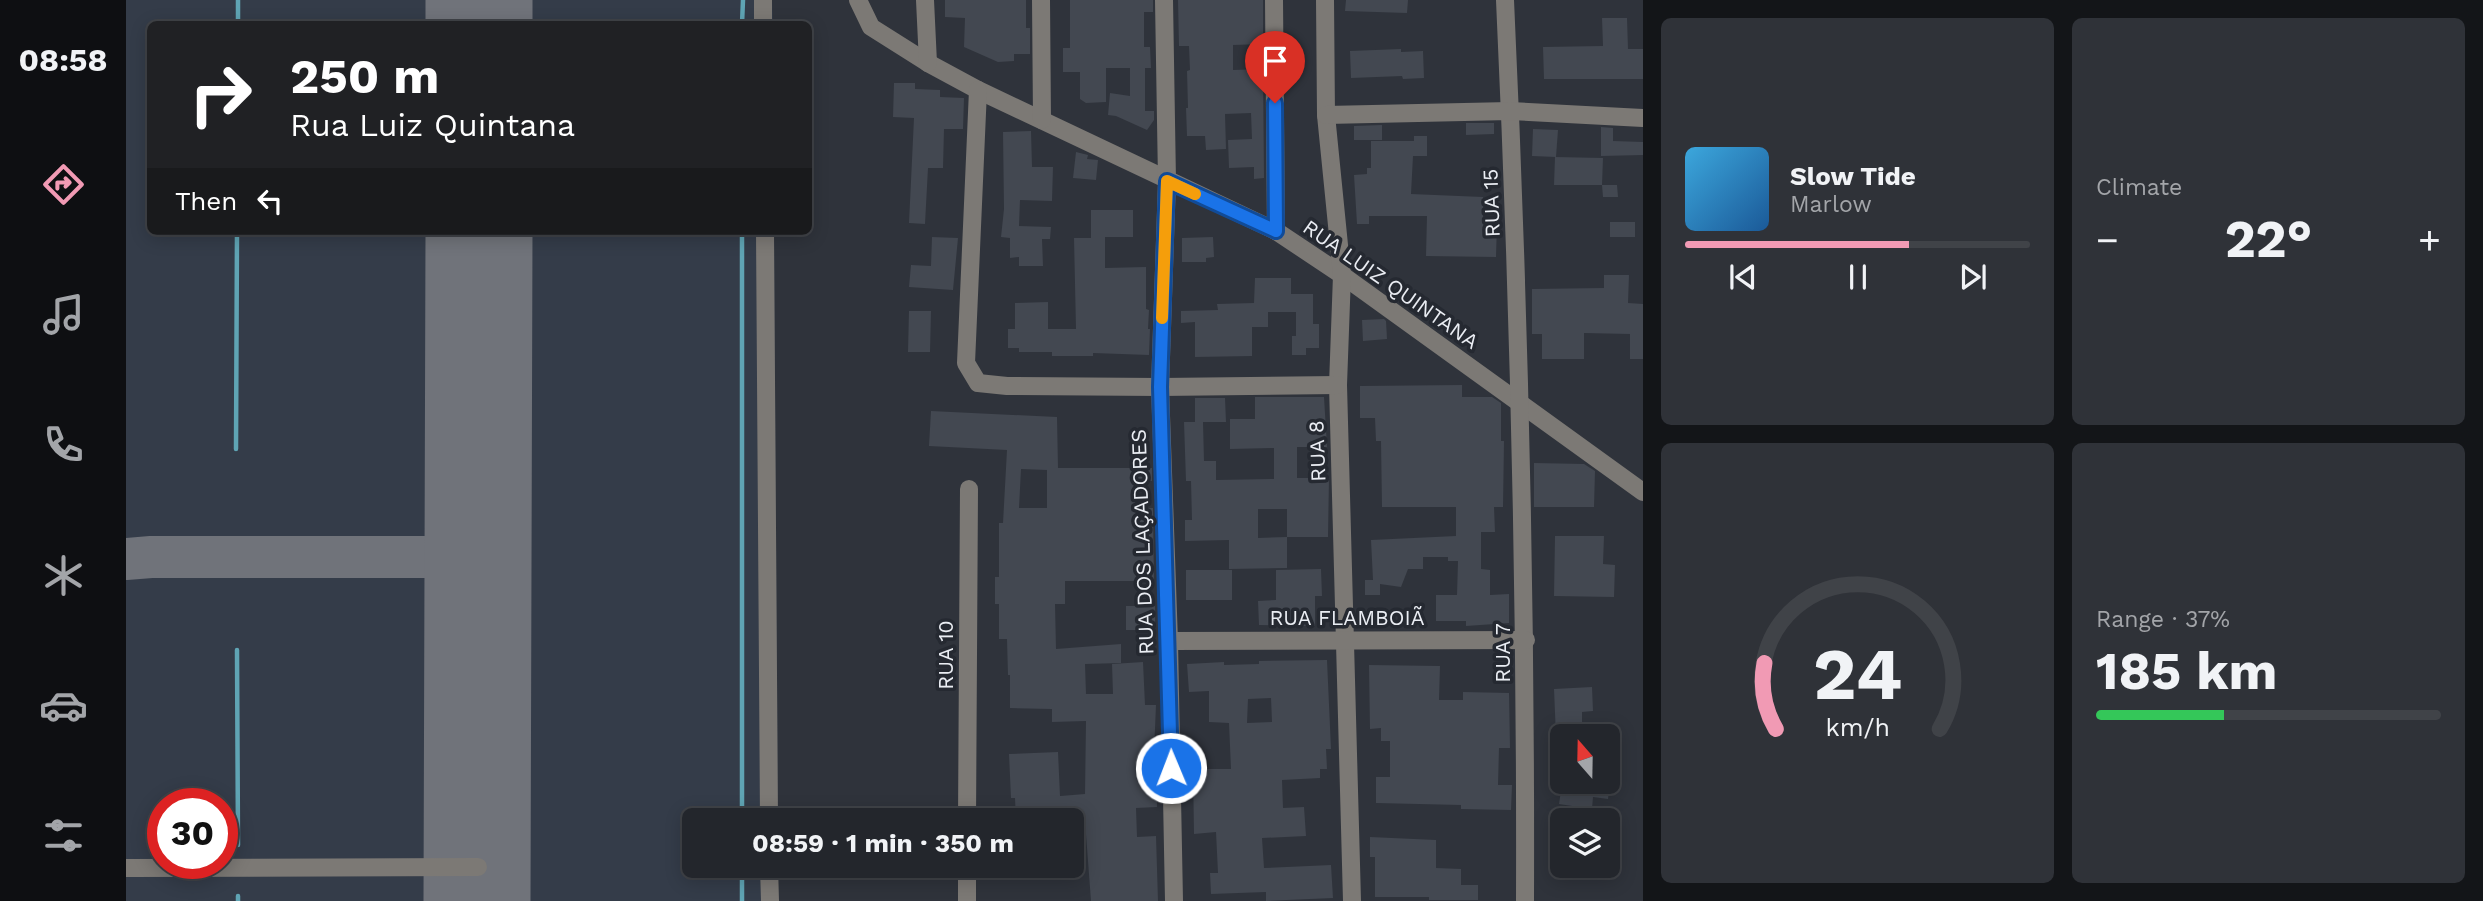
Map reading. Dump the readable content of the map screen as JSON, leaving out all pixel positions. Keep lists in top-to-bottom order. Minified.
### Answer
{"streets":{"street":["RUA 15","RUA LUIZ QUINTANA","RUA 8","RUA DOS LAÇADORES","RUA FLAMBOIÃ","RUA 7","RUA 10"]},"crossings":[["RUA 15","RUA LUIZ QUINTANA"],["RUA 15","RUA 7"],["RUA LUIZ QUINTANA","RUA 8"],["RUA LUIZ QUINTANA","RUA DOS LAÇADORES"],["RUA LUIZ QUINTANA","RUA 7"],["RUA 8","RUA FLAMBOIÃ"],["RUA DOS LAÇADORES","RUA FLAMBOIÃ"],["RUA FLAMBOIÃ","RUA 7"]],"north":"top","page":{"tabs":"08:58","tile":["Climate",["Range · 37%","185 km"]],"turn":["250 m","Rua Luiz Quintana"],"song":["Slow Tide","Marlow"],"then":"Then","heat":["−","22°","+"],"limit":"30","trip":"08:59 · 1 min · 350 m","gauge":["24","km/h"]}}
